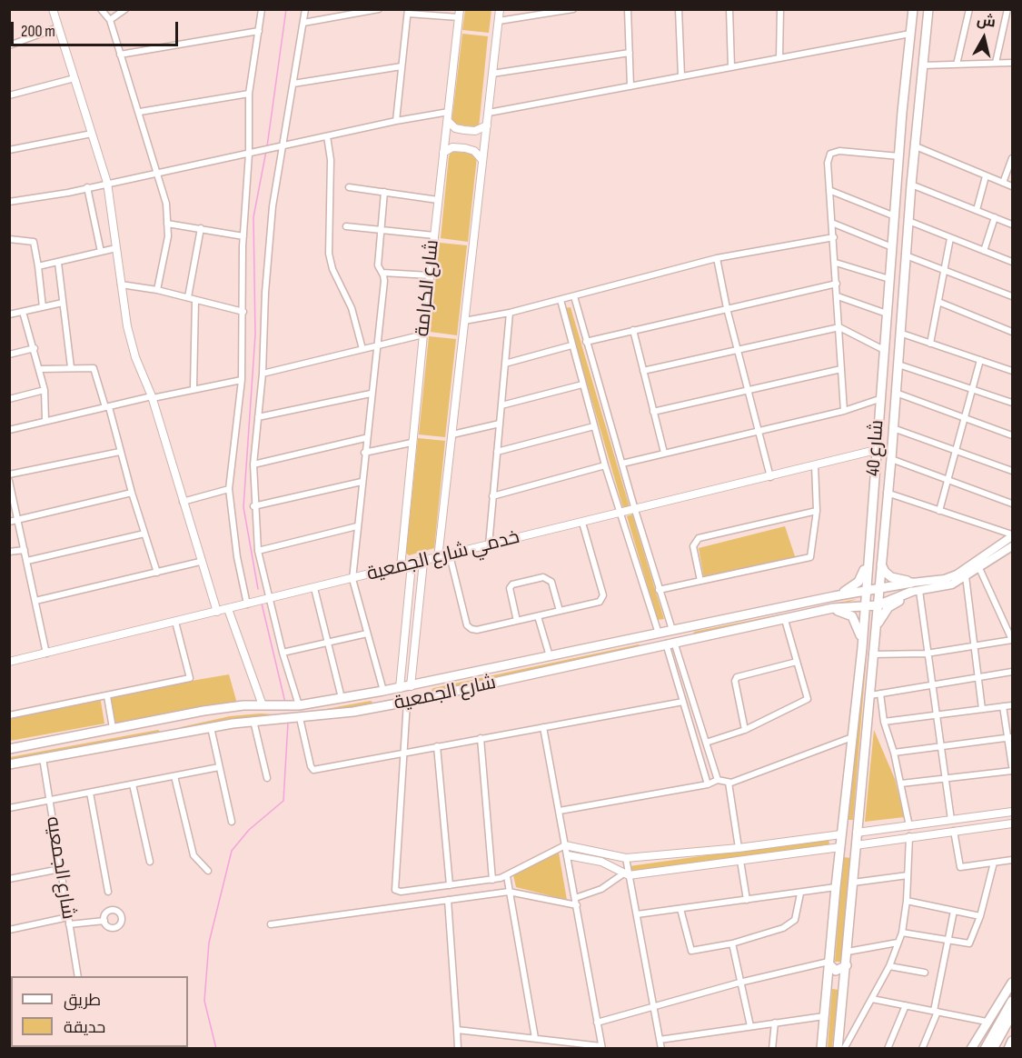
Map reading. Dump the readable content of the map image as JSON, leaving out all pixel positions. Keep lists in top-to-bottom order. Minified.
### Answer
{"streets":{"main road":["شارع 40","شارع الجمعية"],"street":["شارع الكرامة","خدمي شارع الجمعية","شارع الجمعيه"]},"crossings":[["شارع الكرامة","خدمي شارع الجمعية"],["شارع 40","خدمي شارع الجمعية"],["شارع 40","شارع الجمعية"],["شارع الجمعية","شارع الجمعيه"]],"legend":["طريق","حديقة"],"scale_bar":"200 m","north":"top"}
